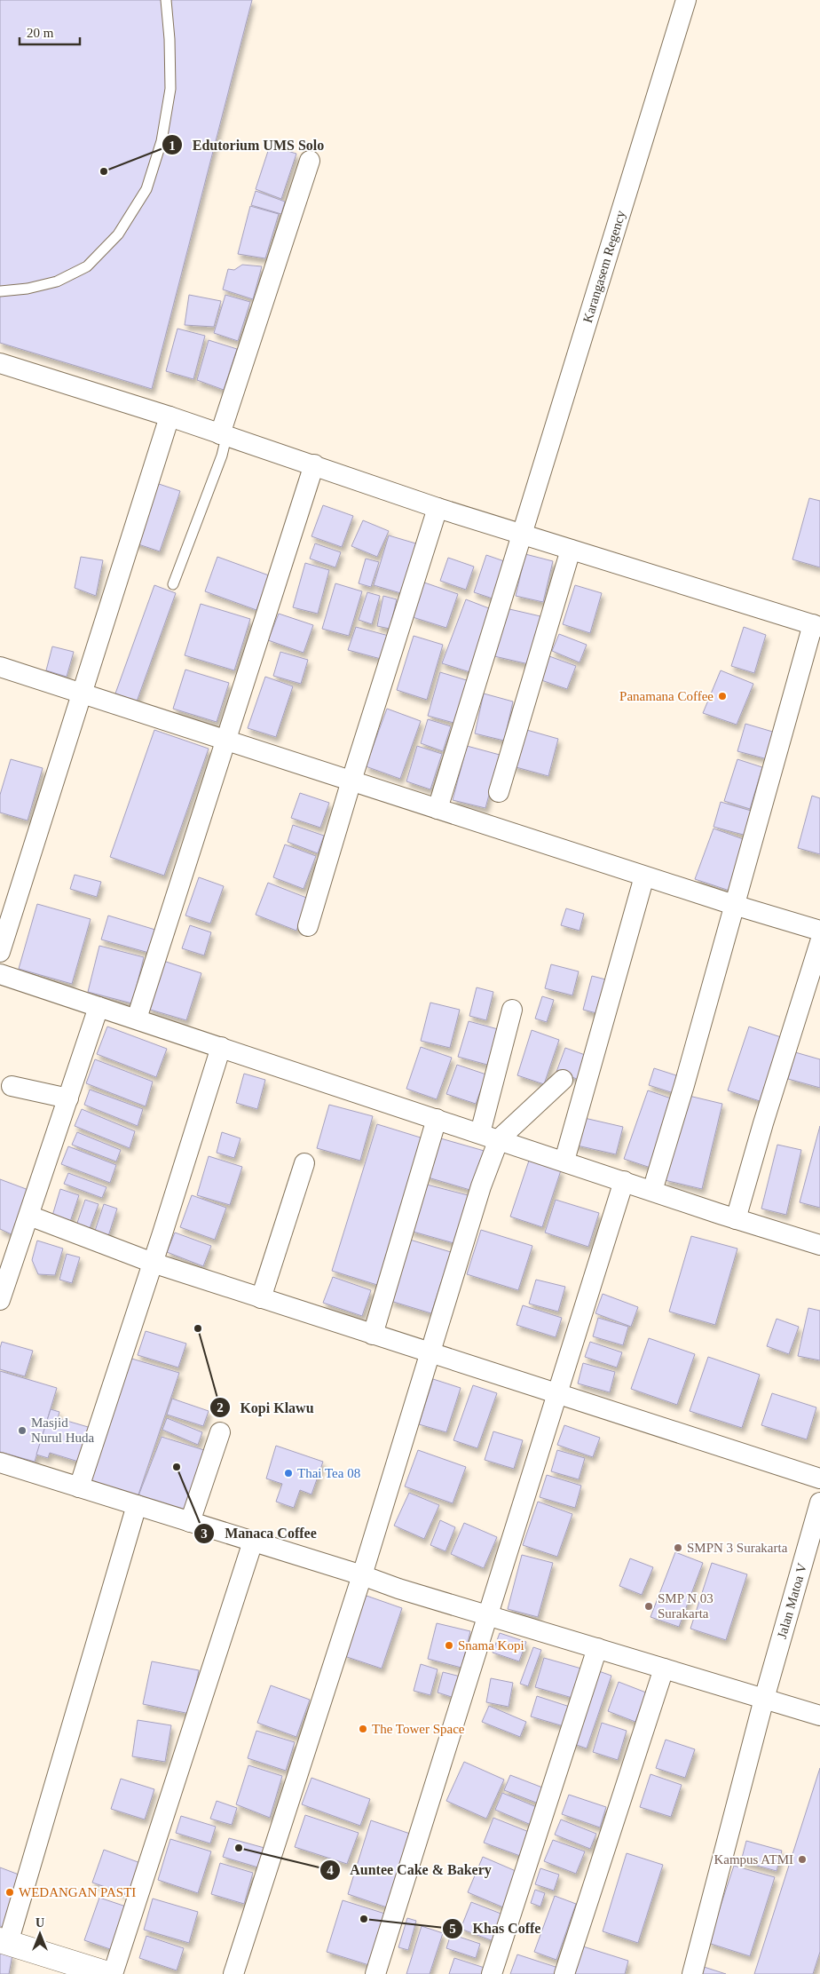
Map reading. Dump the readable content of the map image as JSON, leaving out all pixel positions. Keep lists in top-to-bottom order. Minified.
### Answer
{"streets":{"street":["Karangasem Regency","Jalan Matoa V"]},"places":["Edutorium UMS Solo","Panamana Coffee","Kopi Klawu","Masjid Nurul Huda","Manaca Coffee","Thai Tea 08","SMPN 3 Surakarta","SMP N 03 Surakarta","Snama Kopi","The Tower Space","Auntee Cake & Bakery","Kampus ATMI","WEDANGAN PASTI","Khas Coffe"],"scale_bar":"20 m","north":"top"}
